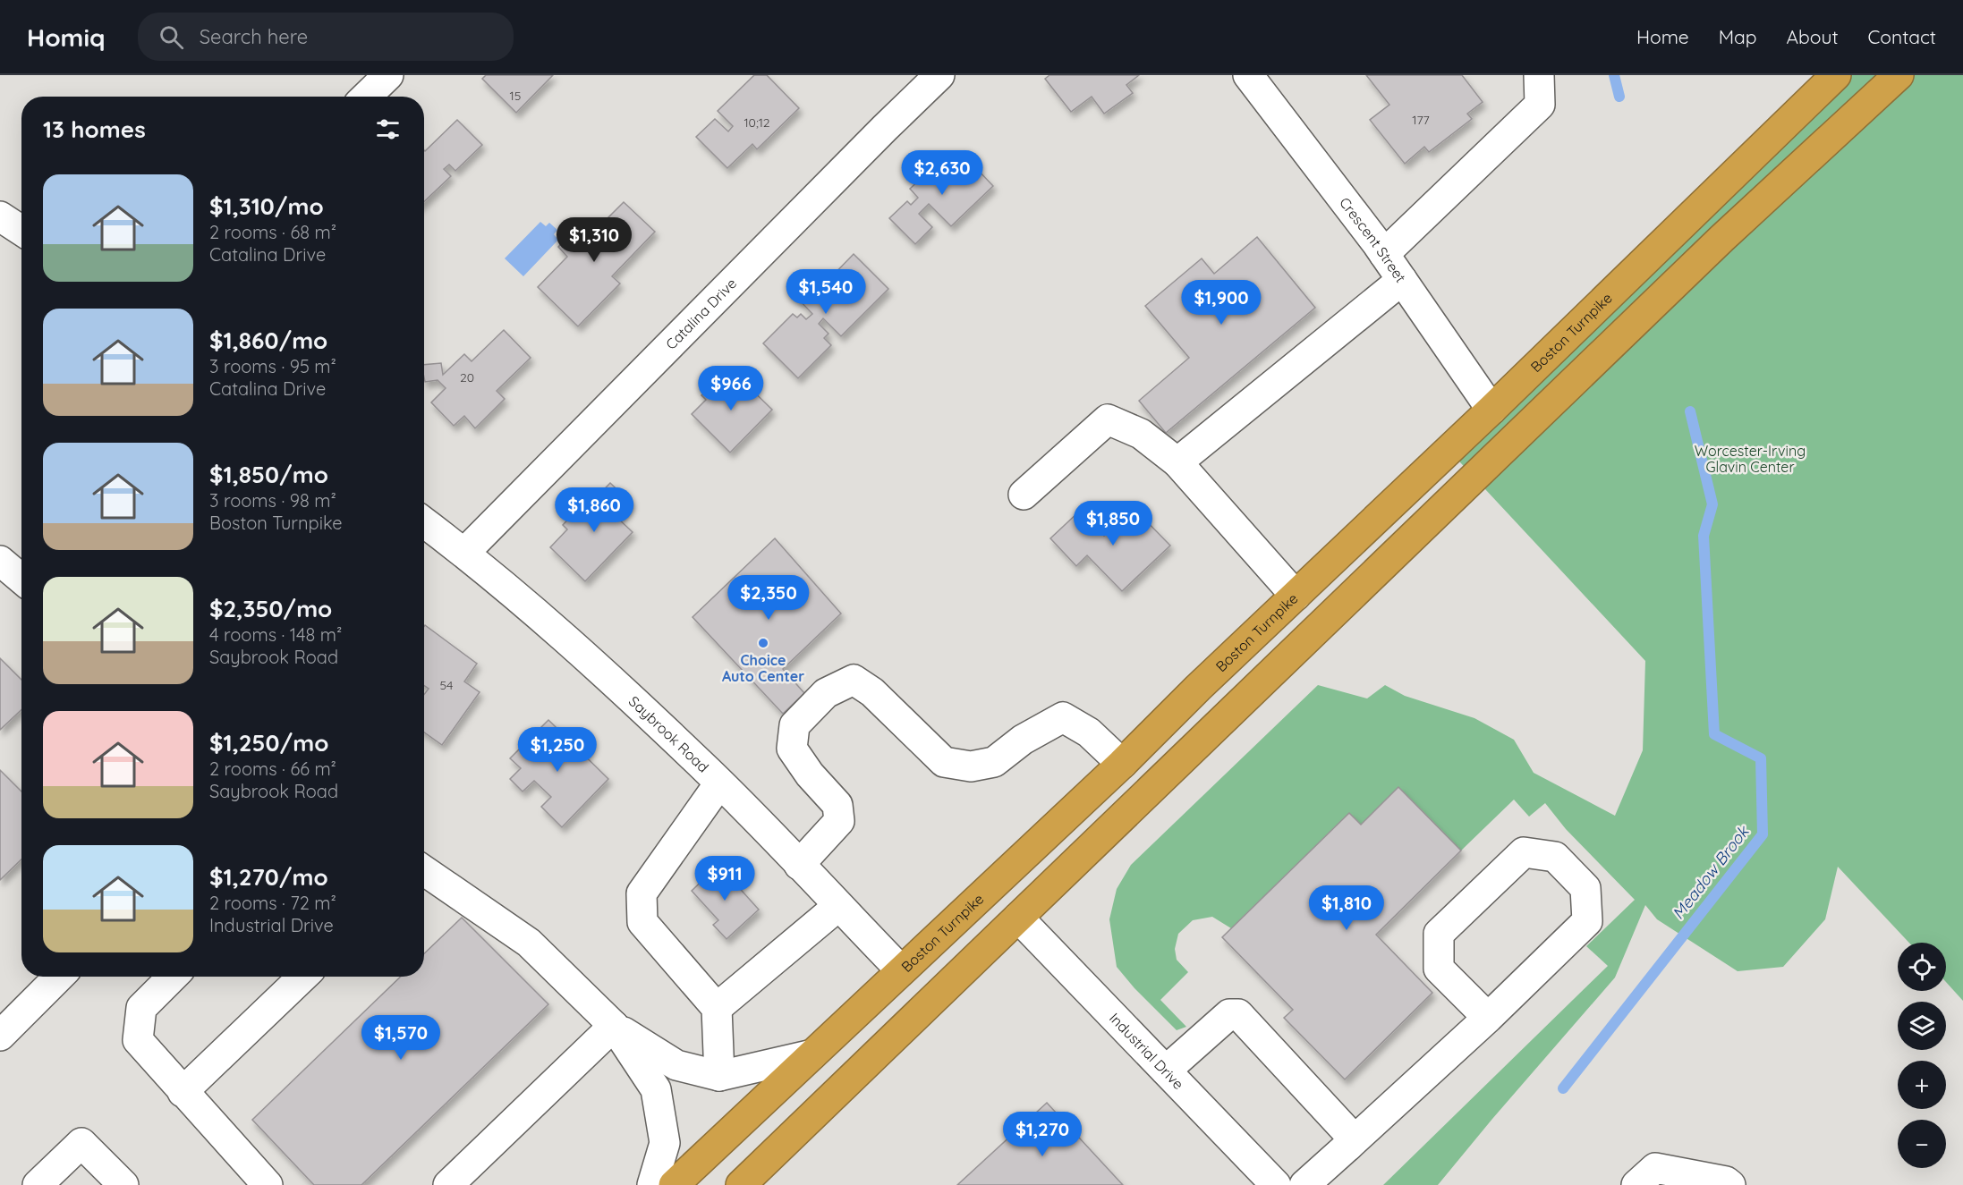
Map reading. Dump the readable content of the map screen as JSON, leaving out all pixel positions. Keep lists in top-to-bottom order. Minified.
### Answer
{"streets":{"highway":["Boston Turnpike"],"street":["Crescent Street","Catalina Drive","Saybrook Road","Industrial Drive"]},"crossings":[["Crescent Street","Boston Turnpike"],["Catalina Drive","Saybrook Road"],["Boston Turnpike","Saybrook Road"]],"water":["Meadow Brook"],"parks":["Worcester-Irving Glavin Center"],"places":["Choice Auto Center"],"house_numbers":["15","177","10;12","20","54"],"page":{"header":"Homiq","search":"Search here","nav":["Home","Map","About","Contact"],"heading":"13 homes","price":["$2,630","$1,310","$1,540","$1,900","$966","$1,860","$1,850","$2,350","$1,250","$911","$1,810","$1,570","$1,270"],"list":[{"name":"$1,310/mo","note":"2 rooms · 68 m² · Catalina Drive"},{"name":"$1,860/mo","note":"3 rooms · 95 m² · Catalina Drive"},{"name":"$1,850/mo","note":"3 rooms · 98 m² · Boston Turnpike"},{"name":"$2,350/mo","note":"4 rooms · 148 m² · Saybrook Road"},{"name":"$1,250/mo","note":"2 rooms · 66 m² · Saybrook Road"},{"name":"$1,270/mo","note":"2 rooms · 72 m² · Industrial Drive"}],"map_buttons":["+","−"]}}
